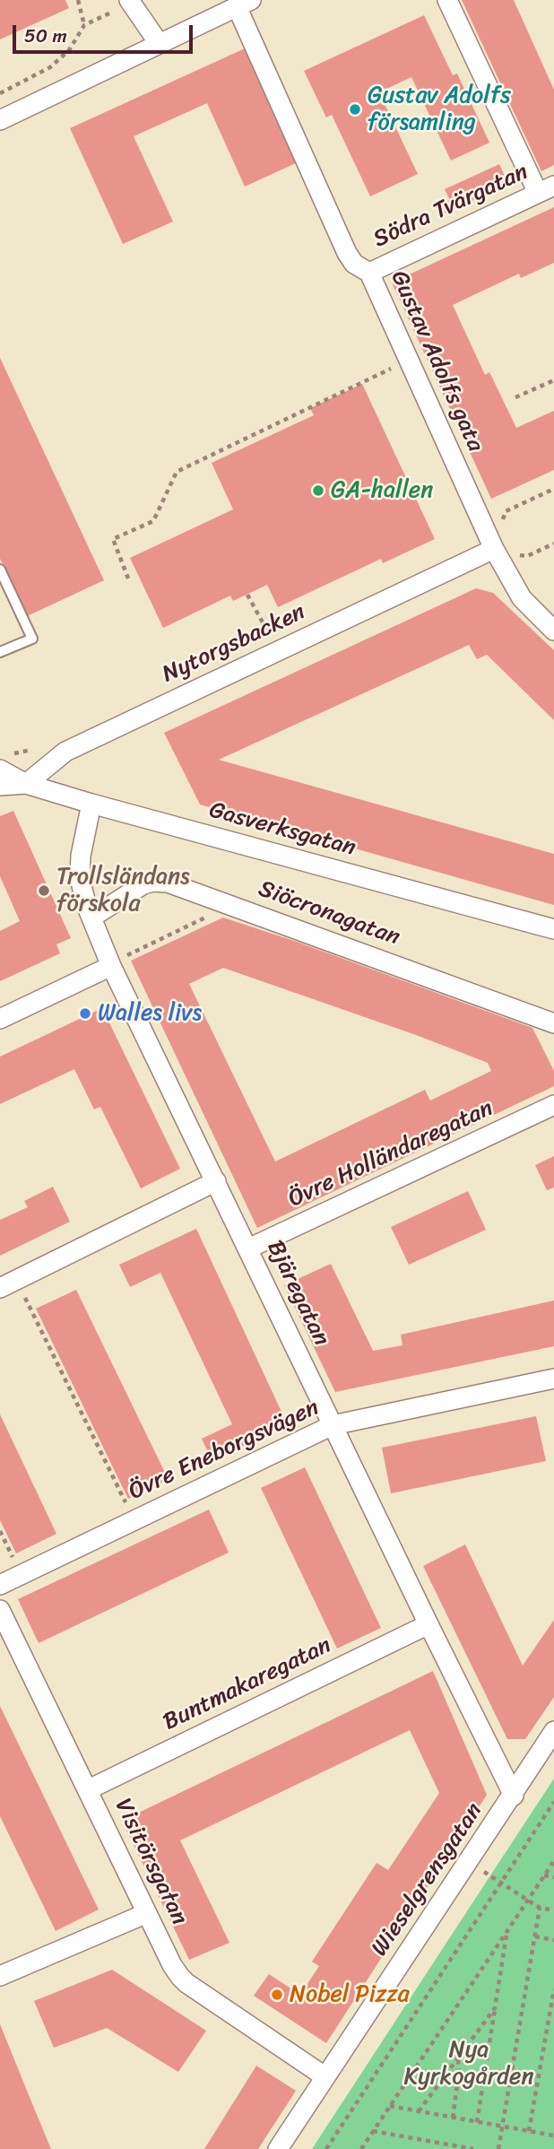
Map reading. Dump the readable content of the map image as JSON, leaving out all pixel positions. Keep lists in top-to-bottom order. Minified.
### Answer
{"streets":{"street":["Södra Tvärgatan","Gustav Adolfs gata","Nytorgsbacken","Gasverksgatan","Siöcronagatan","Övre Holländaregatan","Bjäregatan","Övre Eneborgsvägen","Buntmakaregatan","Visitörsgatan","Wieselgrensgatan"]},"crossings":[["Södra Tvärgatan","Gustav Adolfs gata"],["Gustav Adolfs gata","Nytorgsbacken"],["Nytorgsbacken","Gasverksgatan"],["Gasverksgatan","Bjäregatan"],["Siöcronagatan","Bjäregatan"],["Övre Holländaregatan","Bjäregatan"],["Bjäregatan","Övre Eneborgsvägen"],["Bjäregatan","Buntmakaregatan"],["Bjäregatan","Wieselgrensgatan"],["Buntmakaregatan","Visitörsgatan"],["Visitörsgatan","Wieselgrensgatan"]],"parks":["Nya Kyrkogården"],"places":["Gustav Adolfs församling","GA-hallen","Trollsländans förskola","Walles livs","Nobel Pizza"],"scale_bar":"50 m"}
